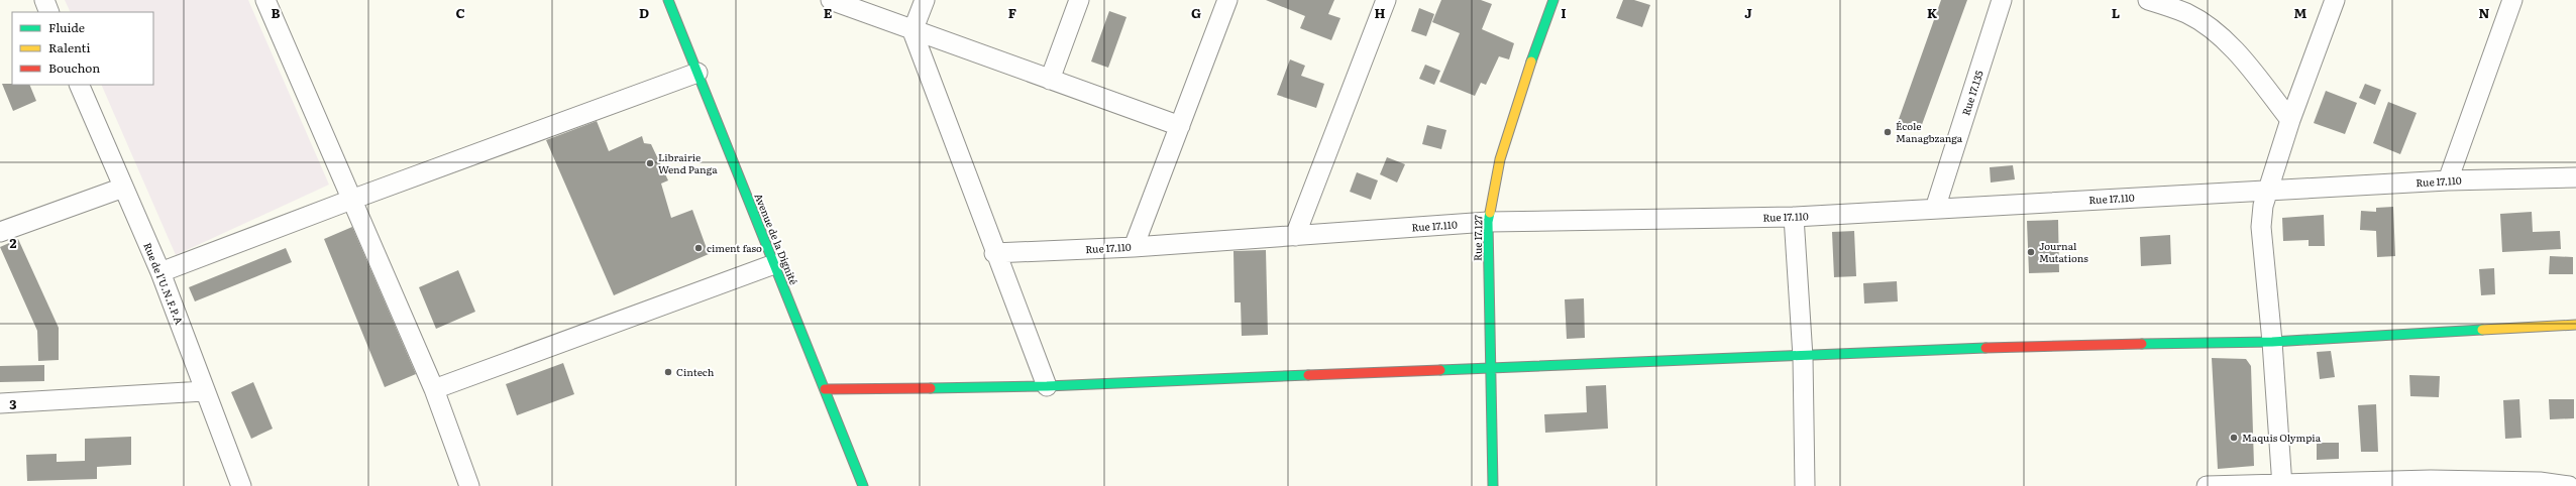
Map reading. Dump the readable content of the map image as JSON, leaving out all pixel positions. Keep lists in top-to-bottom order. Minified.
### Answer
{"streets":{"street":["Rue 17.135","Rue 17.110","Rue 17.127","Avenue de la Dignité","Rue de l'U.N.F.P.A"]},"crossings":[["Rue 17.135","Rue 17.110"],["Rue 17.110","Rue 17.127"]],"places":["École Managbzanga","Librairie Wend Panga","ciment faso","Journal Mutations","Cintech","Maquis Olympia"],"legend":["Fluide","Ralenti","Bouchon"],"grid":{"columns":["B","C","D","E","F","G","H","I","J","K","L","M","N"],"rows":["2","3"]}}
